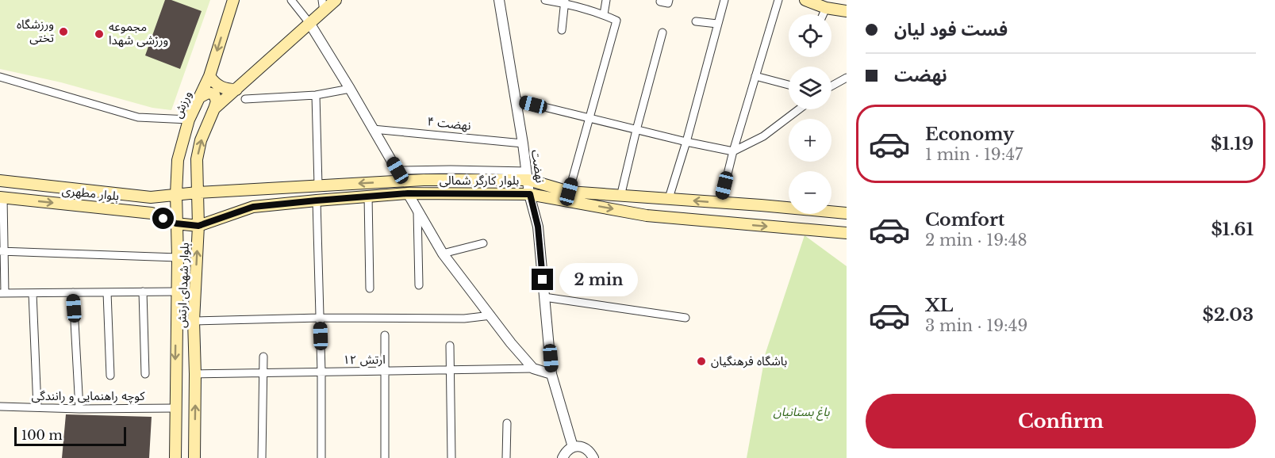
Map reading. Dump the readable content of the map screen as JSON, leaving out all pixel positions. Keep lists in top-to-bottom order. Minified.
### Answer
{"streets":{"main road":["ورزش","بلوار کارگر شمالی","بلوار مطهری","بلوار شهدای ارتش"],"street":["نهضت ۴","نهضت","ارتش ۱۲","کوچه راهنمایی و رانندگی"]},"crossings":[["ورزش","بلوار مطهری"],["ورزش","بلوار شهدای ارتش"],["نهضت ۴","نهضت"],["نهضت","بلوار کارگر شمالی"],["بلوار کارگر شمالی","بلوار مطهری"],["بلوار کارگر شمالی","بلوار شهدای ارتش"],["بلوار مطهری","بلوار شهدای ارتش"],["بلوار شهدای ارتش","ارتش ۱۲"],["بلوار شهدای ارتش","کوچه راهنمایی و رانندگی"]],"parks":["باغ بستانیان"],"places":["ورزشگاه تختی","مجموعه ورزشی شهدا","باشگاه فرهنگیان"],"scale_bar":"100 m","page":{"banner":["فست فود لیان","نهضت"],"map_buttons":["+","−"],"list":[{"name":"Economy","note":"1 min · 19:47","value":"$1.19"},{"name":"Comfort","note":"2 min · 19:48","value":"$1.61"},{"name":"XL","note":"3 min · 19:49","value":"$2.03"}],"bubble":"2 min","buttons":"Confirm","scale":"100 m"}}
